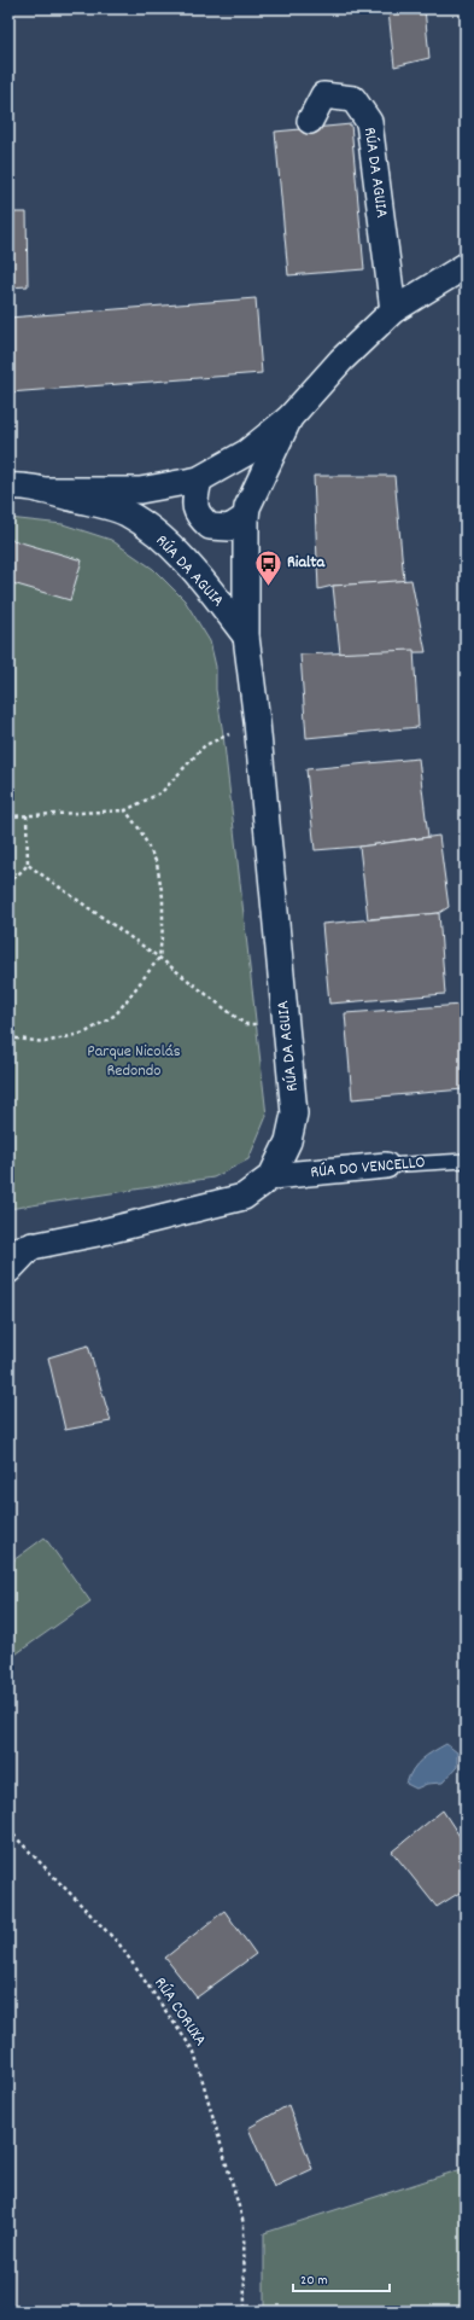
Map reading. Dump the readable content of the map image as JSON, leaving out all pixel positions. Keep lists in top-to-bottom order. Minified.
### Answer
{"streets":{"street":["RÚA DA AGUIA","RÚA DO VENCELLO"],"path":["RÚA CORUXA"]},"crossings":[["RÚA DA AGUIA","RÚA DO VENCELLO"]],"parks":["Parque Nicolás Redondo"],"places":{"bus stop":["Rialta"]},"scale_bar":"20 m"}
